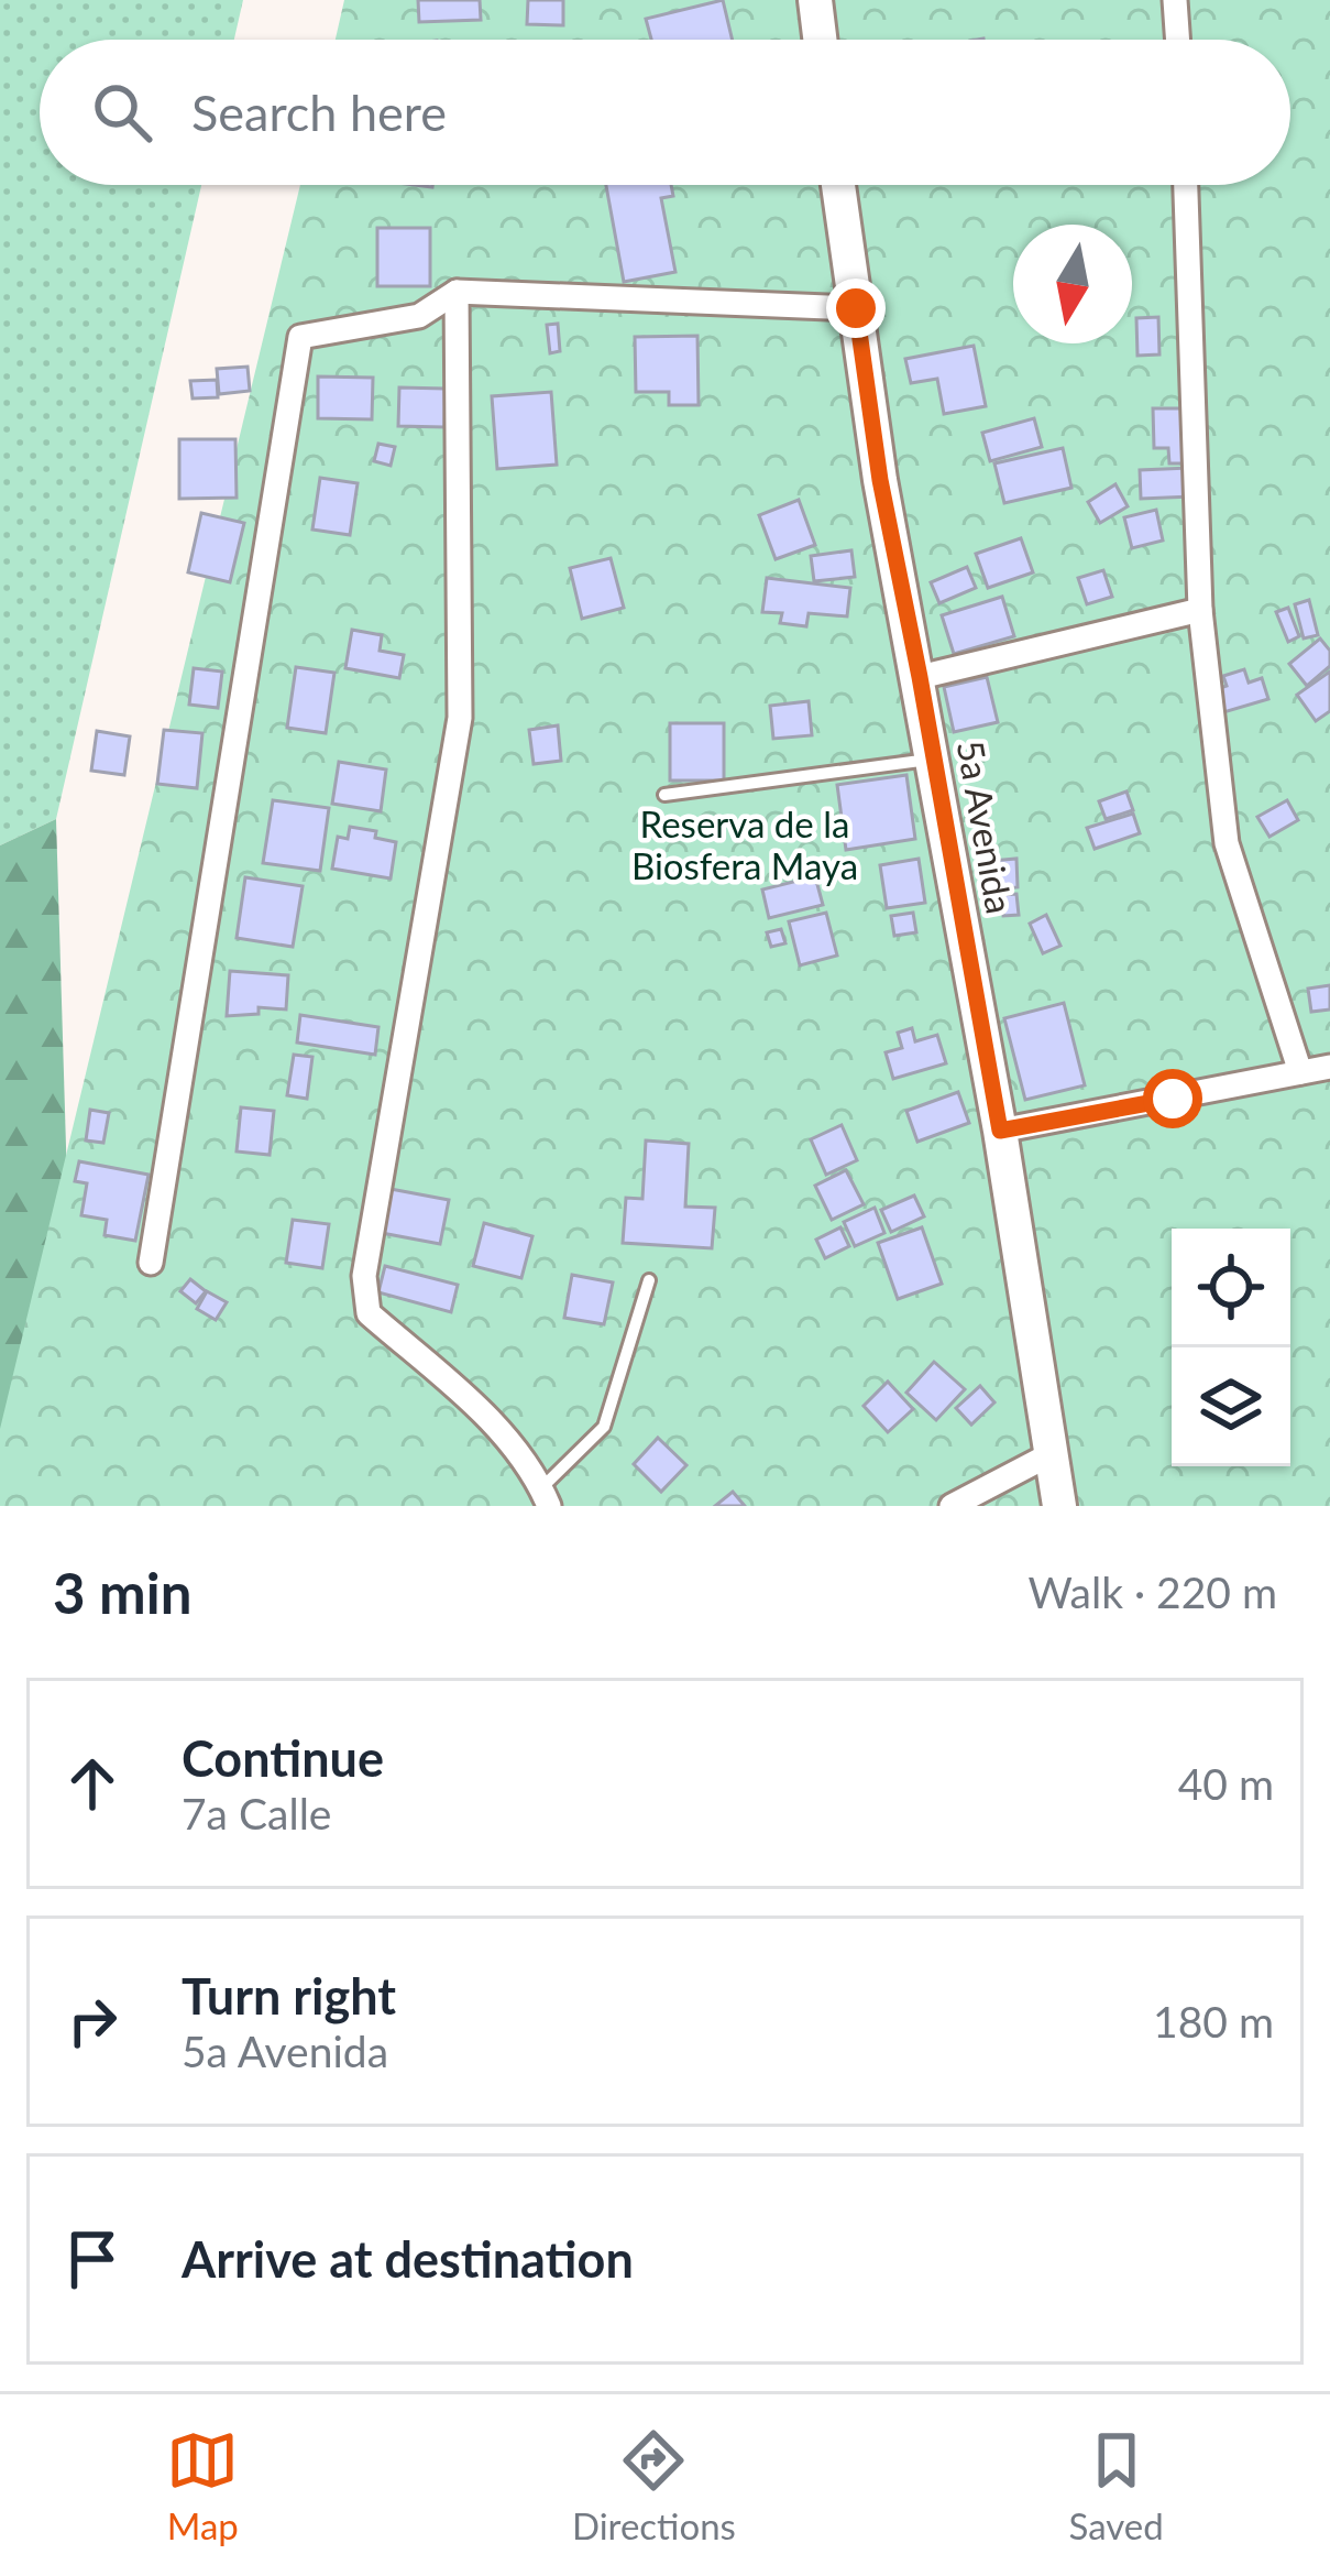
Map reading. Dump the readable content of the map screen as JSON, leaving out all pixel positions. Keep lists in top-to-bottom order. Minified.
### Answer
{"streets":{"street":["5a Avenida"]},"parks":["Reserva de la Biosfera Maya"],"north":"bottom","page":{"search":"Search here","heading":["3 min","Walk · 220 m"],"list":[["Continue","7a Calle","40 m"],["Turn right","5a Avenida","180 m"],"Arrive at destination"],"nav":["Map","Directions","Saved"]}}
